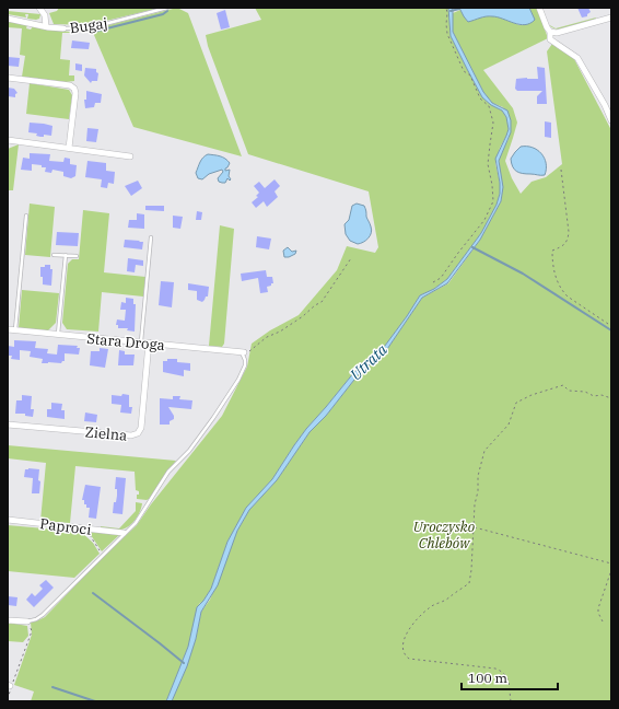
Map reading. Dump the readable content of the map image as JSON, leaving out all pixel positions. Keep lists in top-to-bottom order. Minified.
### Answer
{"streets":{"street":["Bugaj","Stara Droga","Zielna","Paproci"]},"crossings":[["Stara Droga","Zielna"]],"water":["Utrata"],"parks":["Uroczysko Chlebów"],"scale_bar":"100 m"}
